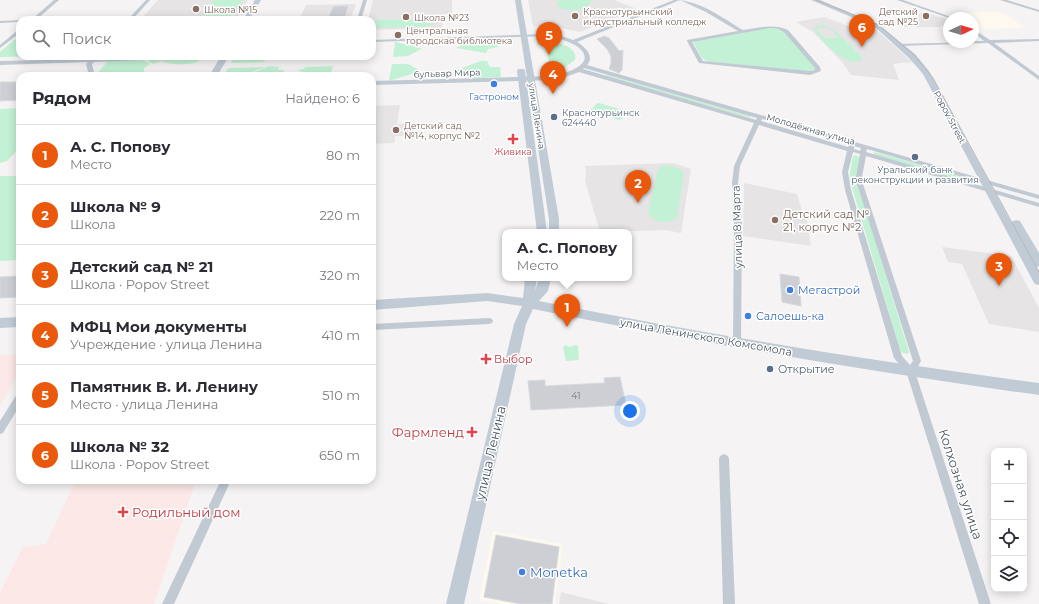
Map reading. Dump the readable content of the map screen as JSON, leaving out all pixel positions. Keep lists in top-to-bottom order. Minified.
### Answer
{"streets":{"street":["бульвар Мира","улица Ленина","Popov Street","Молодёжная улица","улица 8 Марта","улица Ленинского Комсомола","Колхозная улица"]},"crossings":[["бульвар Мира","улица Ленина"],["бульвар Мира","Молодёжная улица"],["улица Ленина","улица Ленинского Комсомола"],["Popov Street","Молодёжная улица"],["Молодёжная улица","улица 8 Марта"],["Молодёжная улица","Колхозная улица"],["улица 8 Марта","улица Ленинского Комсомола"],["улица Ленинского Комсомола","Колхозная улица"]],"places":{"other":["Школа №15","Краснотурьинский индустриальный колледж","Детский сад №25","Школа №23","Центральная городская библиотека","Гастроном","Краснотурьинск 624440","Детский сад №14, корпус №2","Уральский банк реконструкции и развития","Детский сад № 21, корпус №2","Мегастрой","Салоешь-ка","Открытие","Monetka"],"health":["Живика","Выбор","Фармленд","Родильный дом"]},"house_numbers":["41"],"north":"right","page":{"pins":["6","5","4","2","3","1"],"search":"Поиск","heading":["Рядом","Найдено: 6"],"list":[{"mark":"1","name":"А. С. Попову","note":"Место","value":"80 m"},{"mark":"2","name":"Школа № 9","note":"Школа","value":"220 m"},{"mark":"3","name":"Детский сад № 21","note":"Школа · Popov Street","value":"320 m"},{"mark":"4","name":"МФЦ Мои документы","note":"Учреждение · улица Ленина","value":"410 m"},{"mark":"5","name":"Памятник В. И. Ленину","note":"Место · улица Ленина","value":"510 m"},{"mark":"6","name":"Школа № 32","note":"Школа · Popov Street","value":"650 m"}],"popup":["А. С. Попову","Место"],"map_buttons":["+","−"]}}
